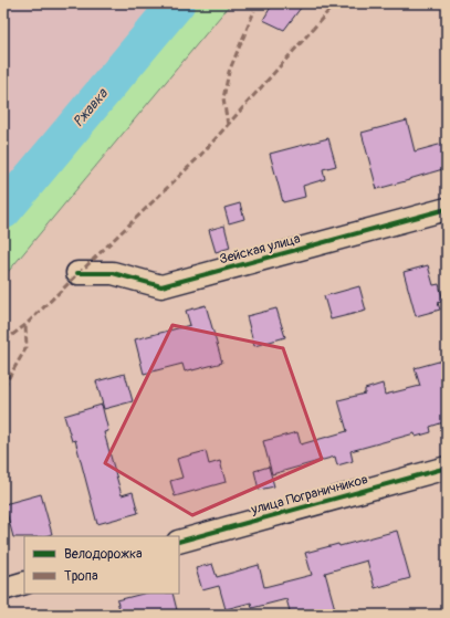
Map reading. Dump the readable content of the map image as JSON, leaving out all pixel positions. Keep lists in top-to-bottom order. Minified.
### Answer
{"streets":{"street":["Зейская улица","улица Пограничников"]},"water":["Ржавка"],"legend":["Велодорожка","Тропа"]}
